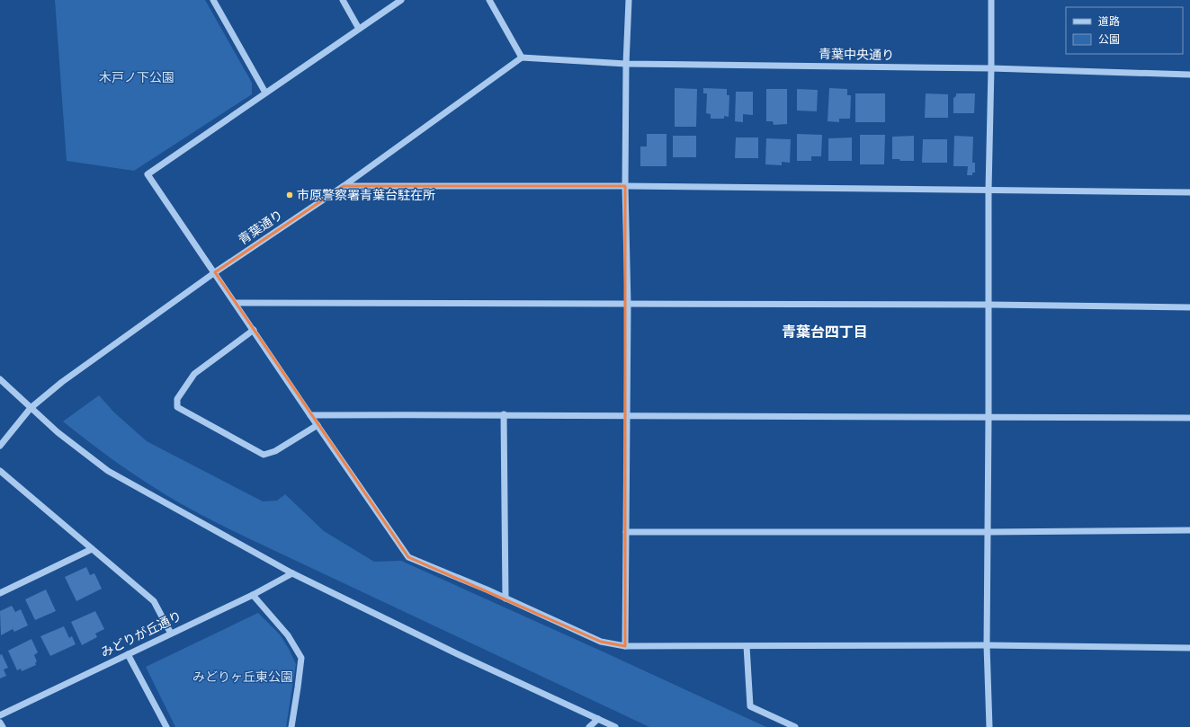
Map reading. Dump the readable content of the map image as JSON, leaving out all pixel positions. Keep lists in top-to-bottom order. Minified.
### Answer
{"streets":{"street":["青葉中央通り","青葉通り","みどりが丘通り"]},"crossings":[["青葉中央通り","青葉通り"]],"districts":["青葉台四丁目"],"parks":["木戸ノ下公園","みどりヶ丘東公園"],"places":["市原警察署青葉台駐在所"],"legend":["道路","公園"]}
